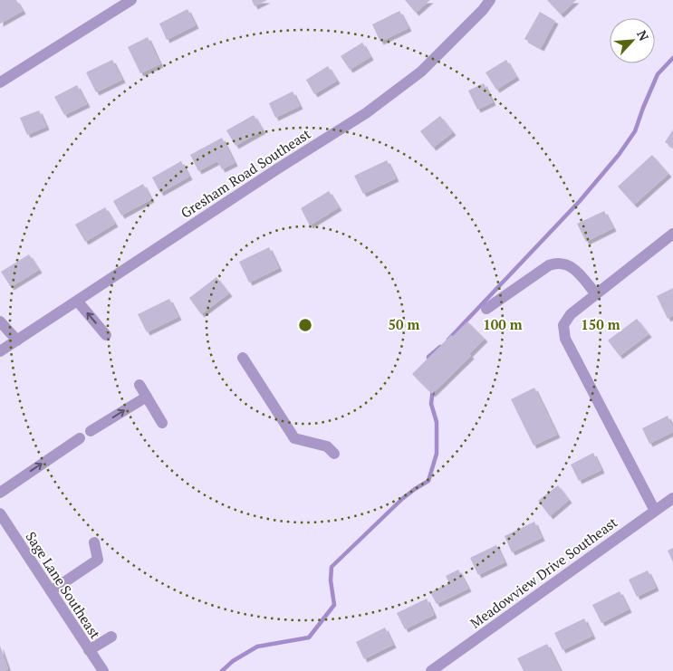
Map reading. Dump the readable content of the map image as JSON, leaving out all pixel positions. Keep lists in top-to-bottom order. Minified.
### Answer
{"streets":{"street":["Gresham Road Southeast","Meadowview Drive Southeast","Sage Lane Southeast"]},"north":"top right","rings":["50 m","100 m","150 m"]}
